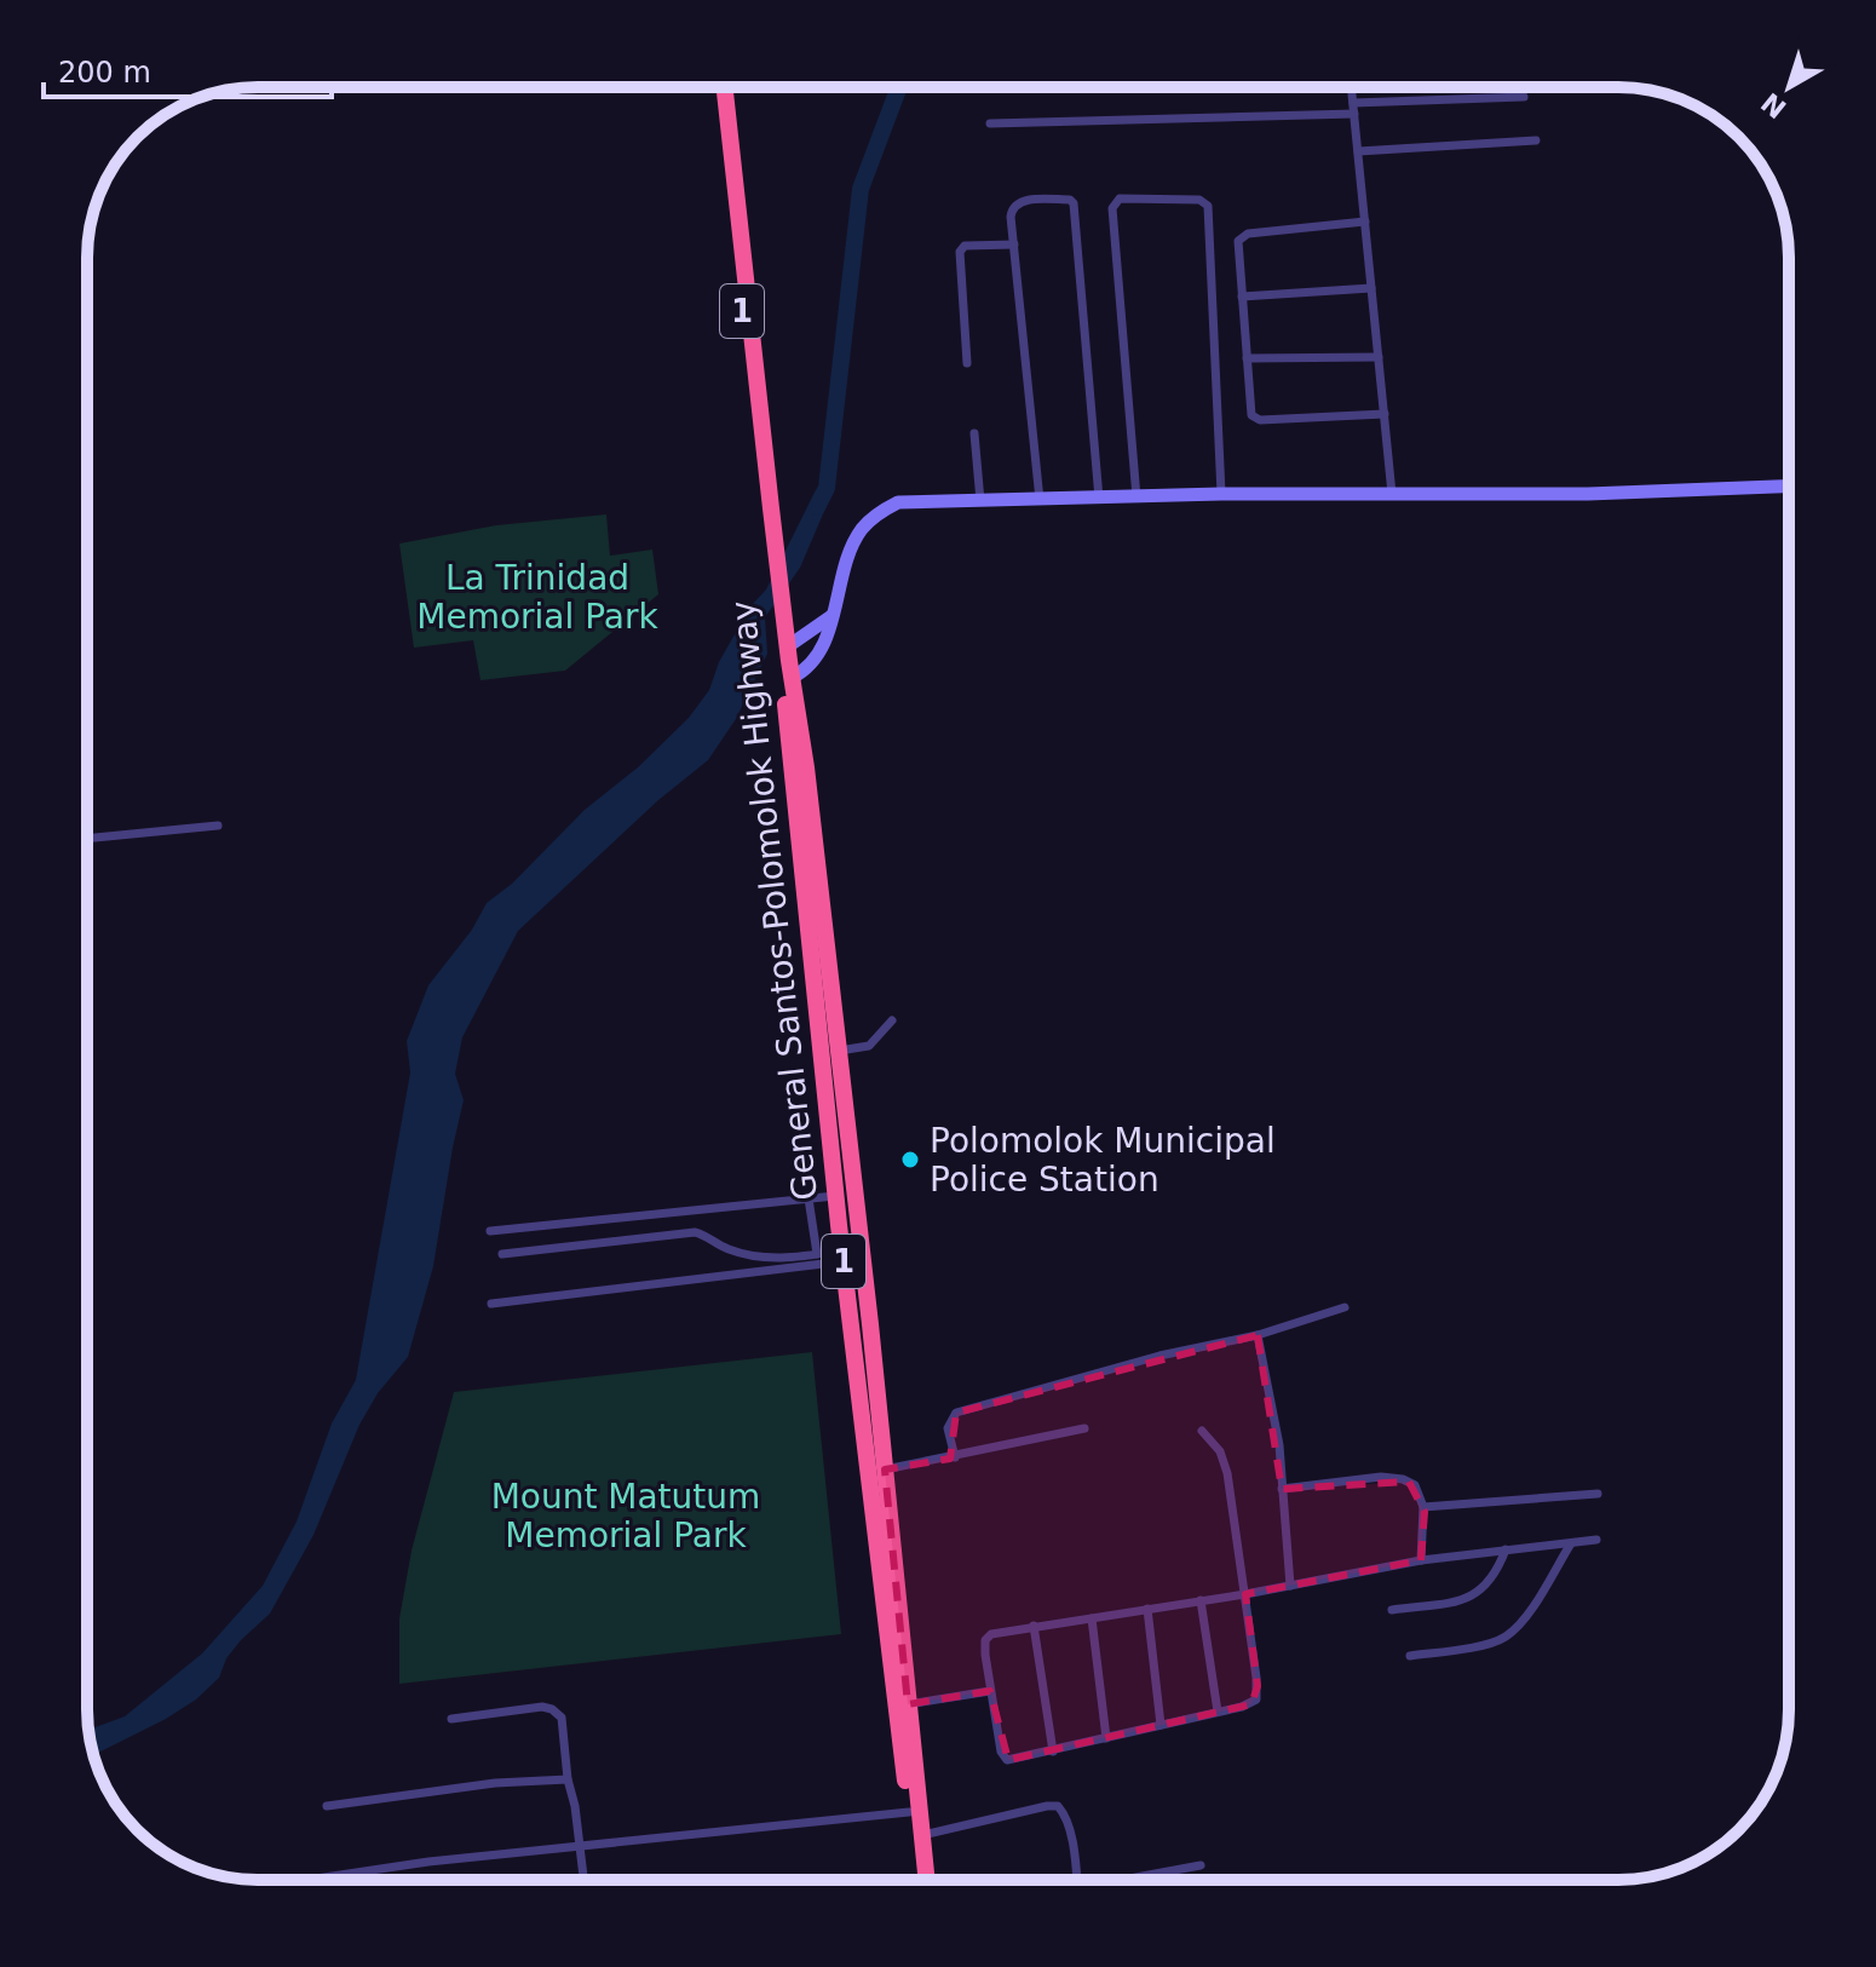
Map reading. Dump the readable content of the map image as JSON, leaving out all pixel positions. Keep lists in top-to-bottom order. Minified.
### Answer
{"streets":{"highway":["1","General Santos-Polomolok Highway"]},"crossings":[["1","General Santos-Polomolok Highway"]],"parks":["La Trinidad Memorial Park","Mount Matutum Memorial Park"],"places":["Polomolok Municipal Police Station"],"scale_bar":"200 m","north":"bottom left"}
